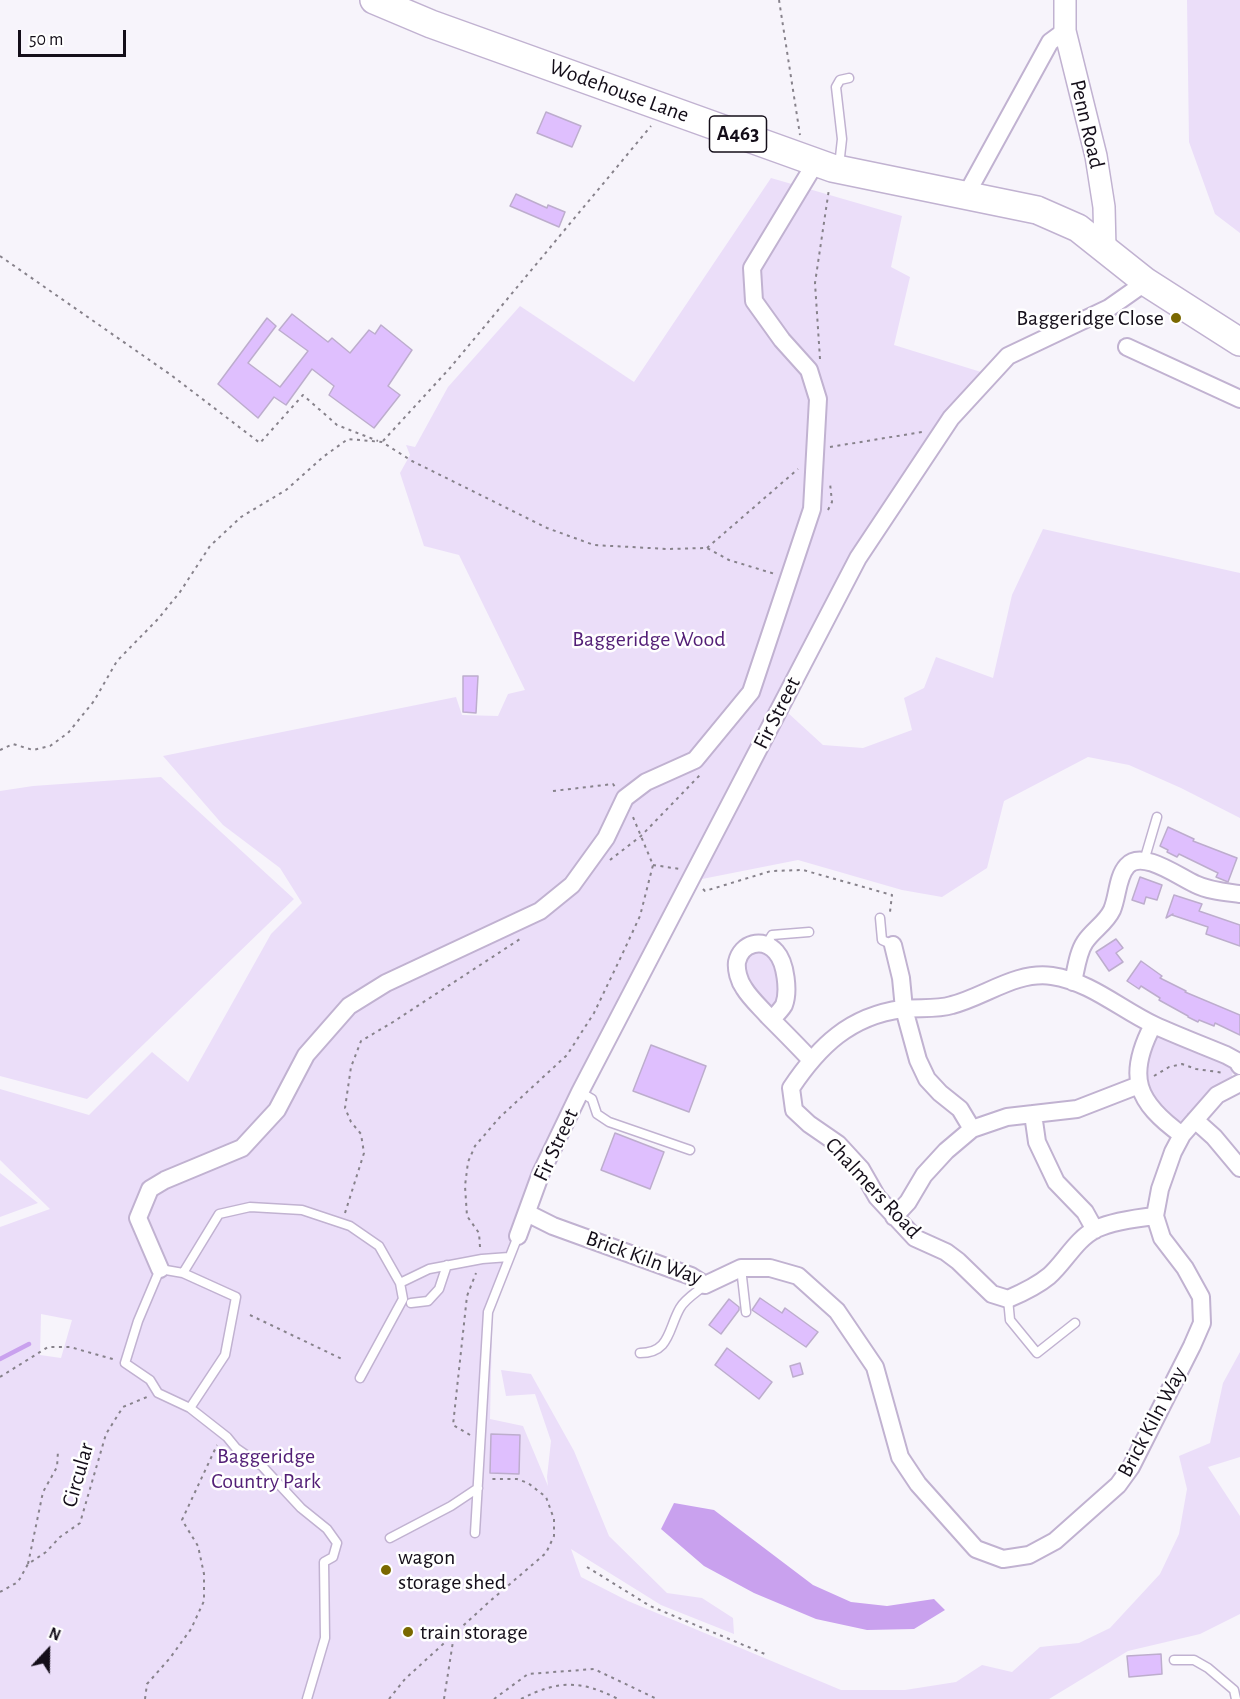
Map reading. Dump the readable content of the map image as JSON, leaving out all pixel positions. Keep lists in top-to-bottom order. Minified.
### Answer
{"streets":{"main road":["Wodehouse Lane","A463"],"street":["Penn Road","Fir Street","Chalmers Road","Brick Kiln Way"],"path":["Circular"]},"crossings":[["Wodehouse Lane","Penn Road"],["Wodehouse Lane","A463"],["Penn Road","A463"],["A463","Fir Street"],["Fir Street","Brick Kiln Way"]],"parks":["Baggeridge Wood","Baggeridge Country Park"],"places":["Baggeridge Close","wagon storage shed","train storage"],"scale_bar":"50 m","north":"top"}
